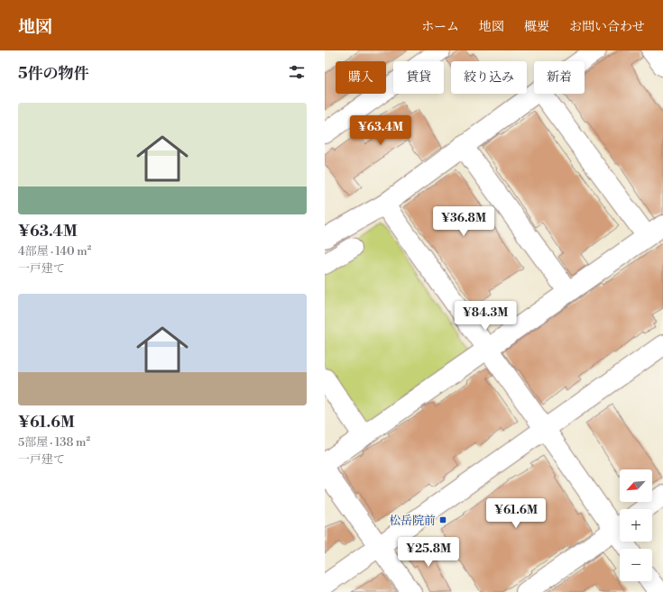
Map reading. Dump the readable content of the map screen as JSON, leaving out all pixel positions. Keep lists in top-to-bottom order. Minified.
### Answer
{"places":{"transit":["松岳院前"]},"north":"bottom left","page":{"header":"地図","nav":["ホーム","地図","概要","お問い合わせ"],"heading":"5件の物件","chip":["購入","賃貸","絞り込み","新着"],"list":[{"name":"¥63.4M","note":"4部屋 · 140 m² · 一戸建て"},{"name":"¥61.6M","note":"5部屋 · 138 m² · 一戸建て"}],"price":["¥63.4M","¥36.8M","¥84.3M","¥61.6M","¥25.8M"],"map_buttons":["+","−"]}}
